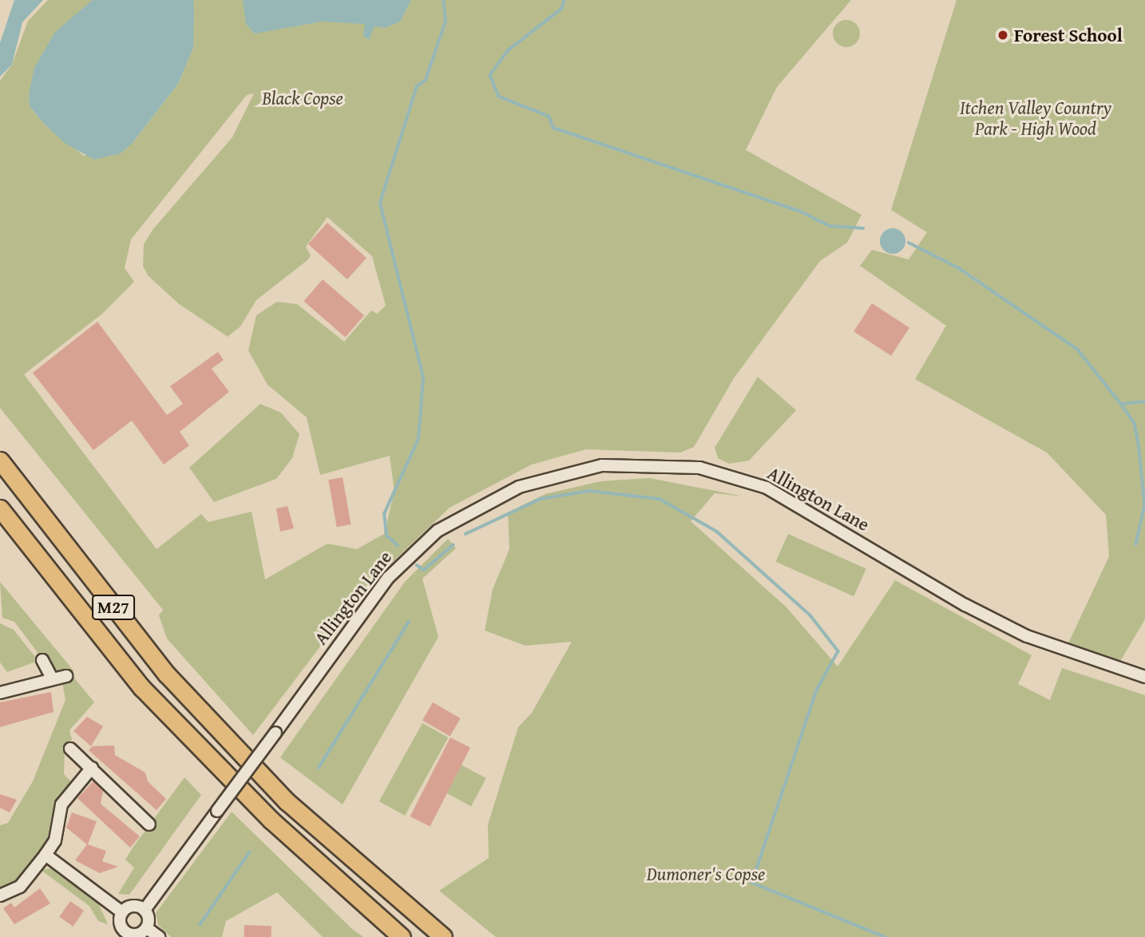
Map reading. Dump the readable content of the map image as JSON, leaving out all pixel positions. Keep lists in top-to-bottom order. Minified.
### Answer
{"streets":{"highway":["M27"],"street":["Allington Lane"]},"parks":["Black Copse","Itchen Valley Country Park - High Wood","Dumoner's Copse"],"places":["Forest School"]}
